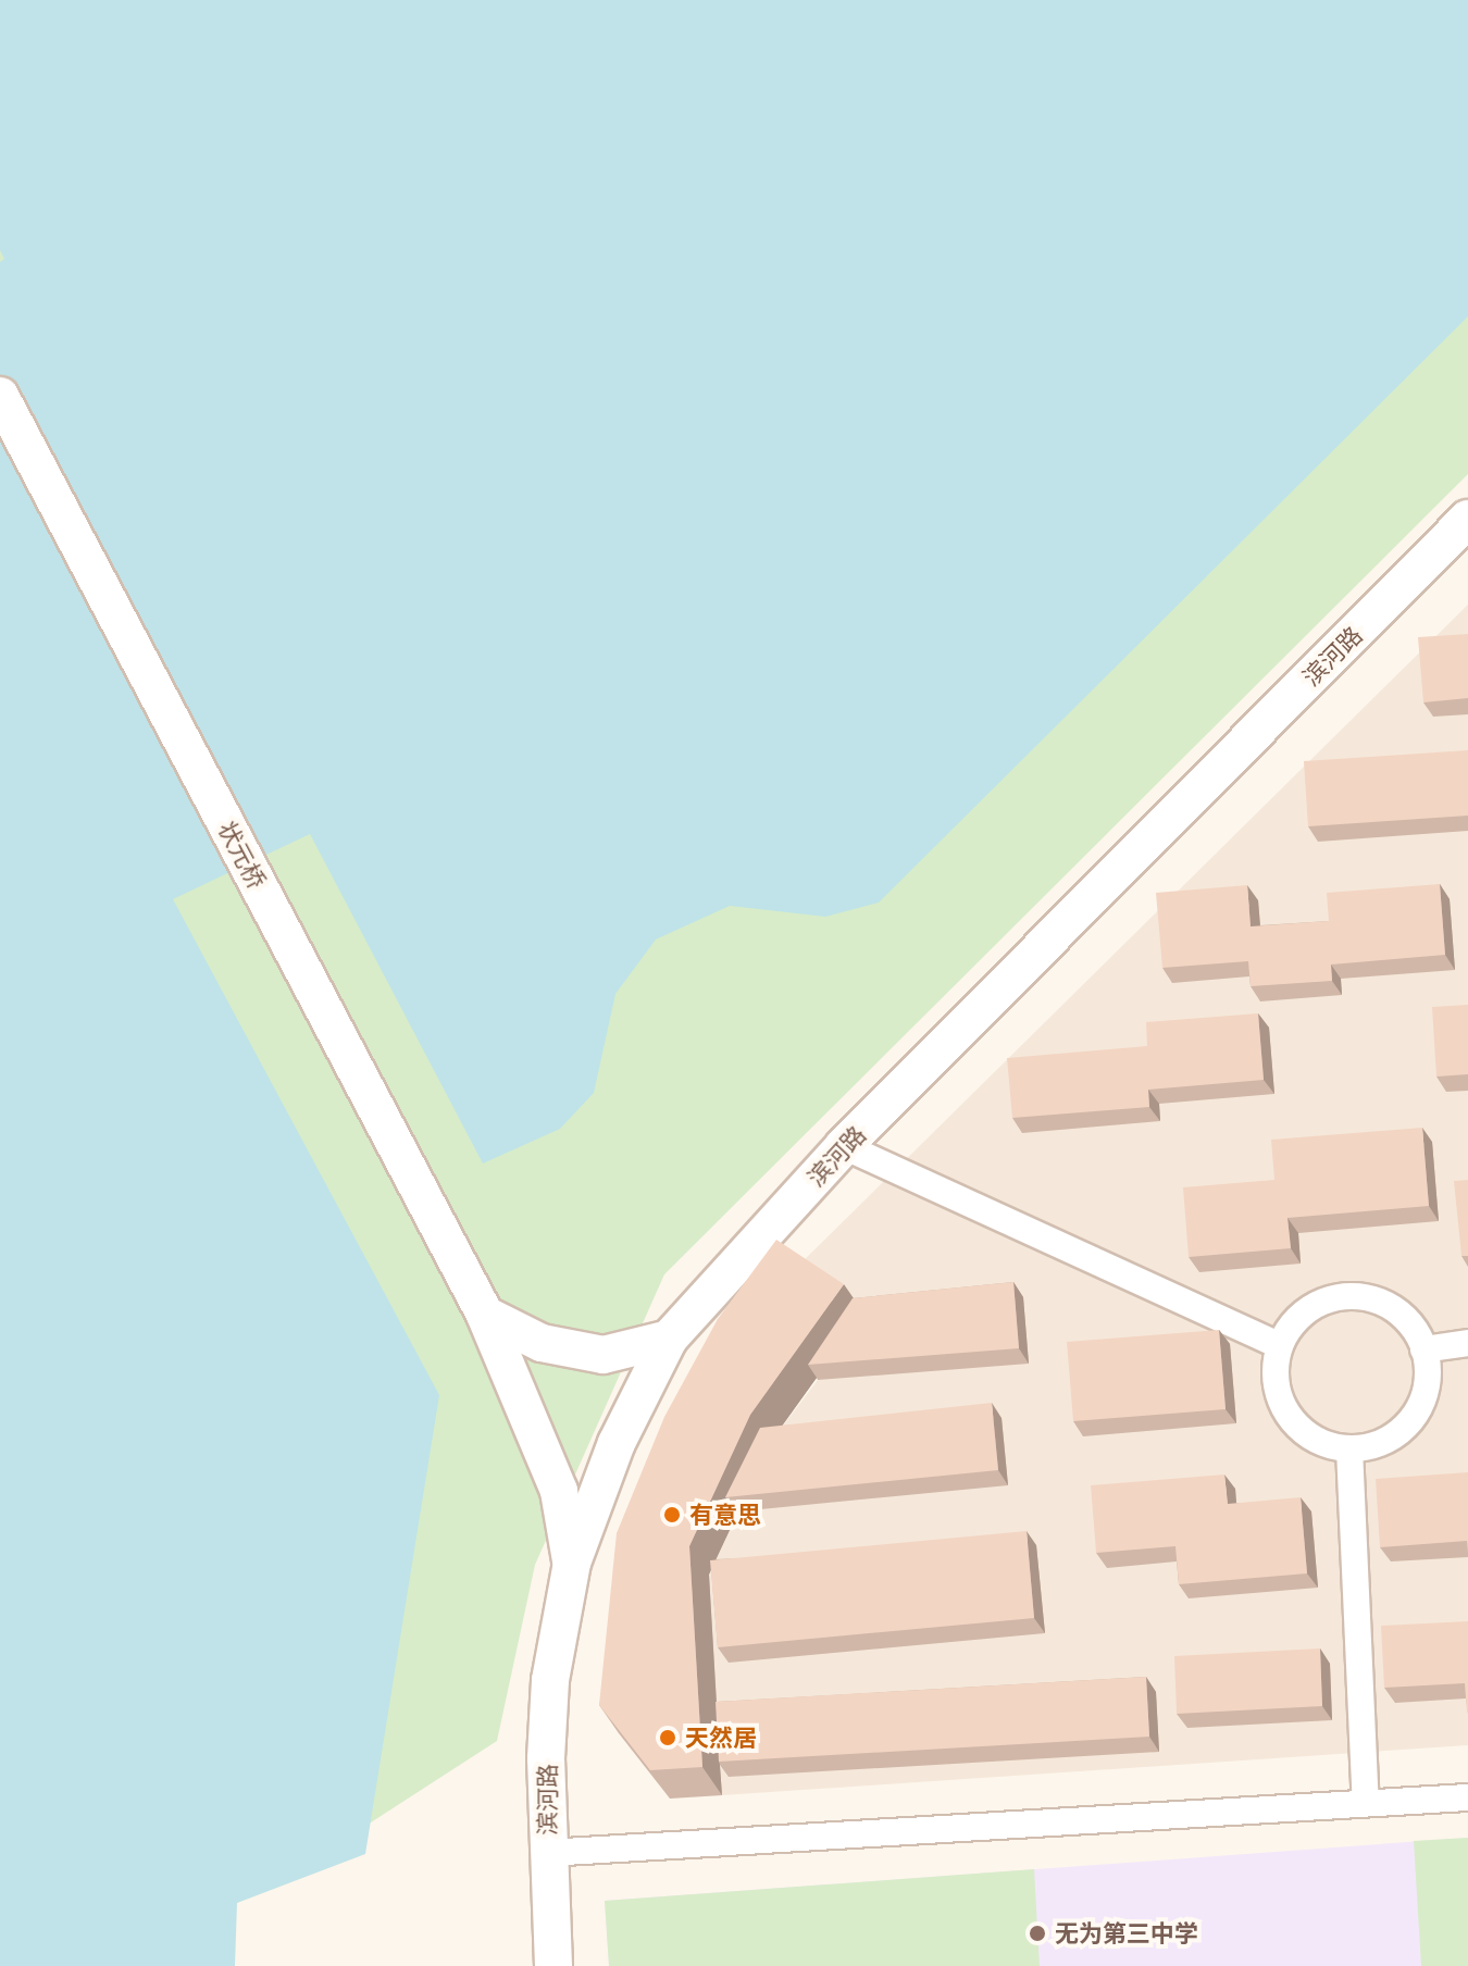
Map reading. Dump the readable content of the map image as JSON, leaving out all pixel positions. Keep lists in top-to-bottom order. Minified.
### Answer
{"streets":{"street":["滨河路","状元桥"]},"crossings":[["滨河路","状元桥"]],"places":["有意思","天然居","无为第三中学"]}
